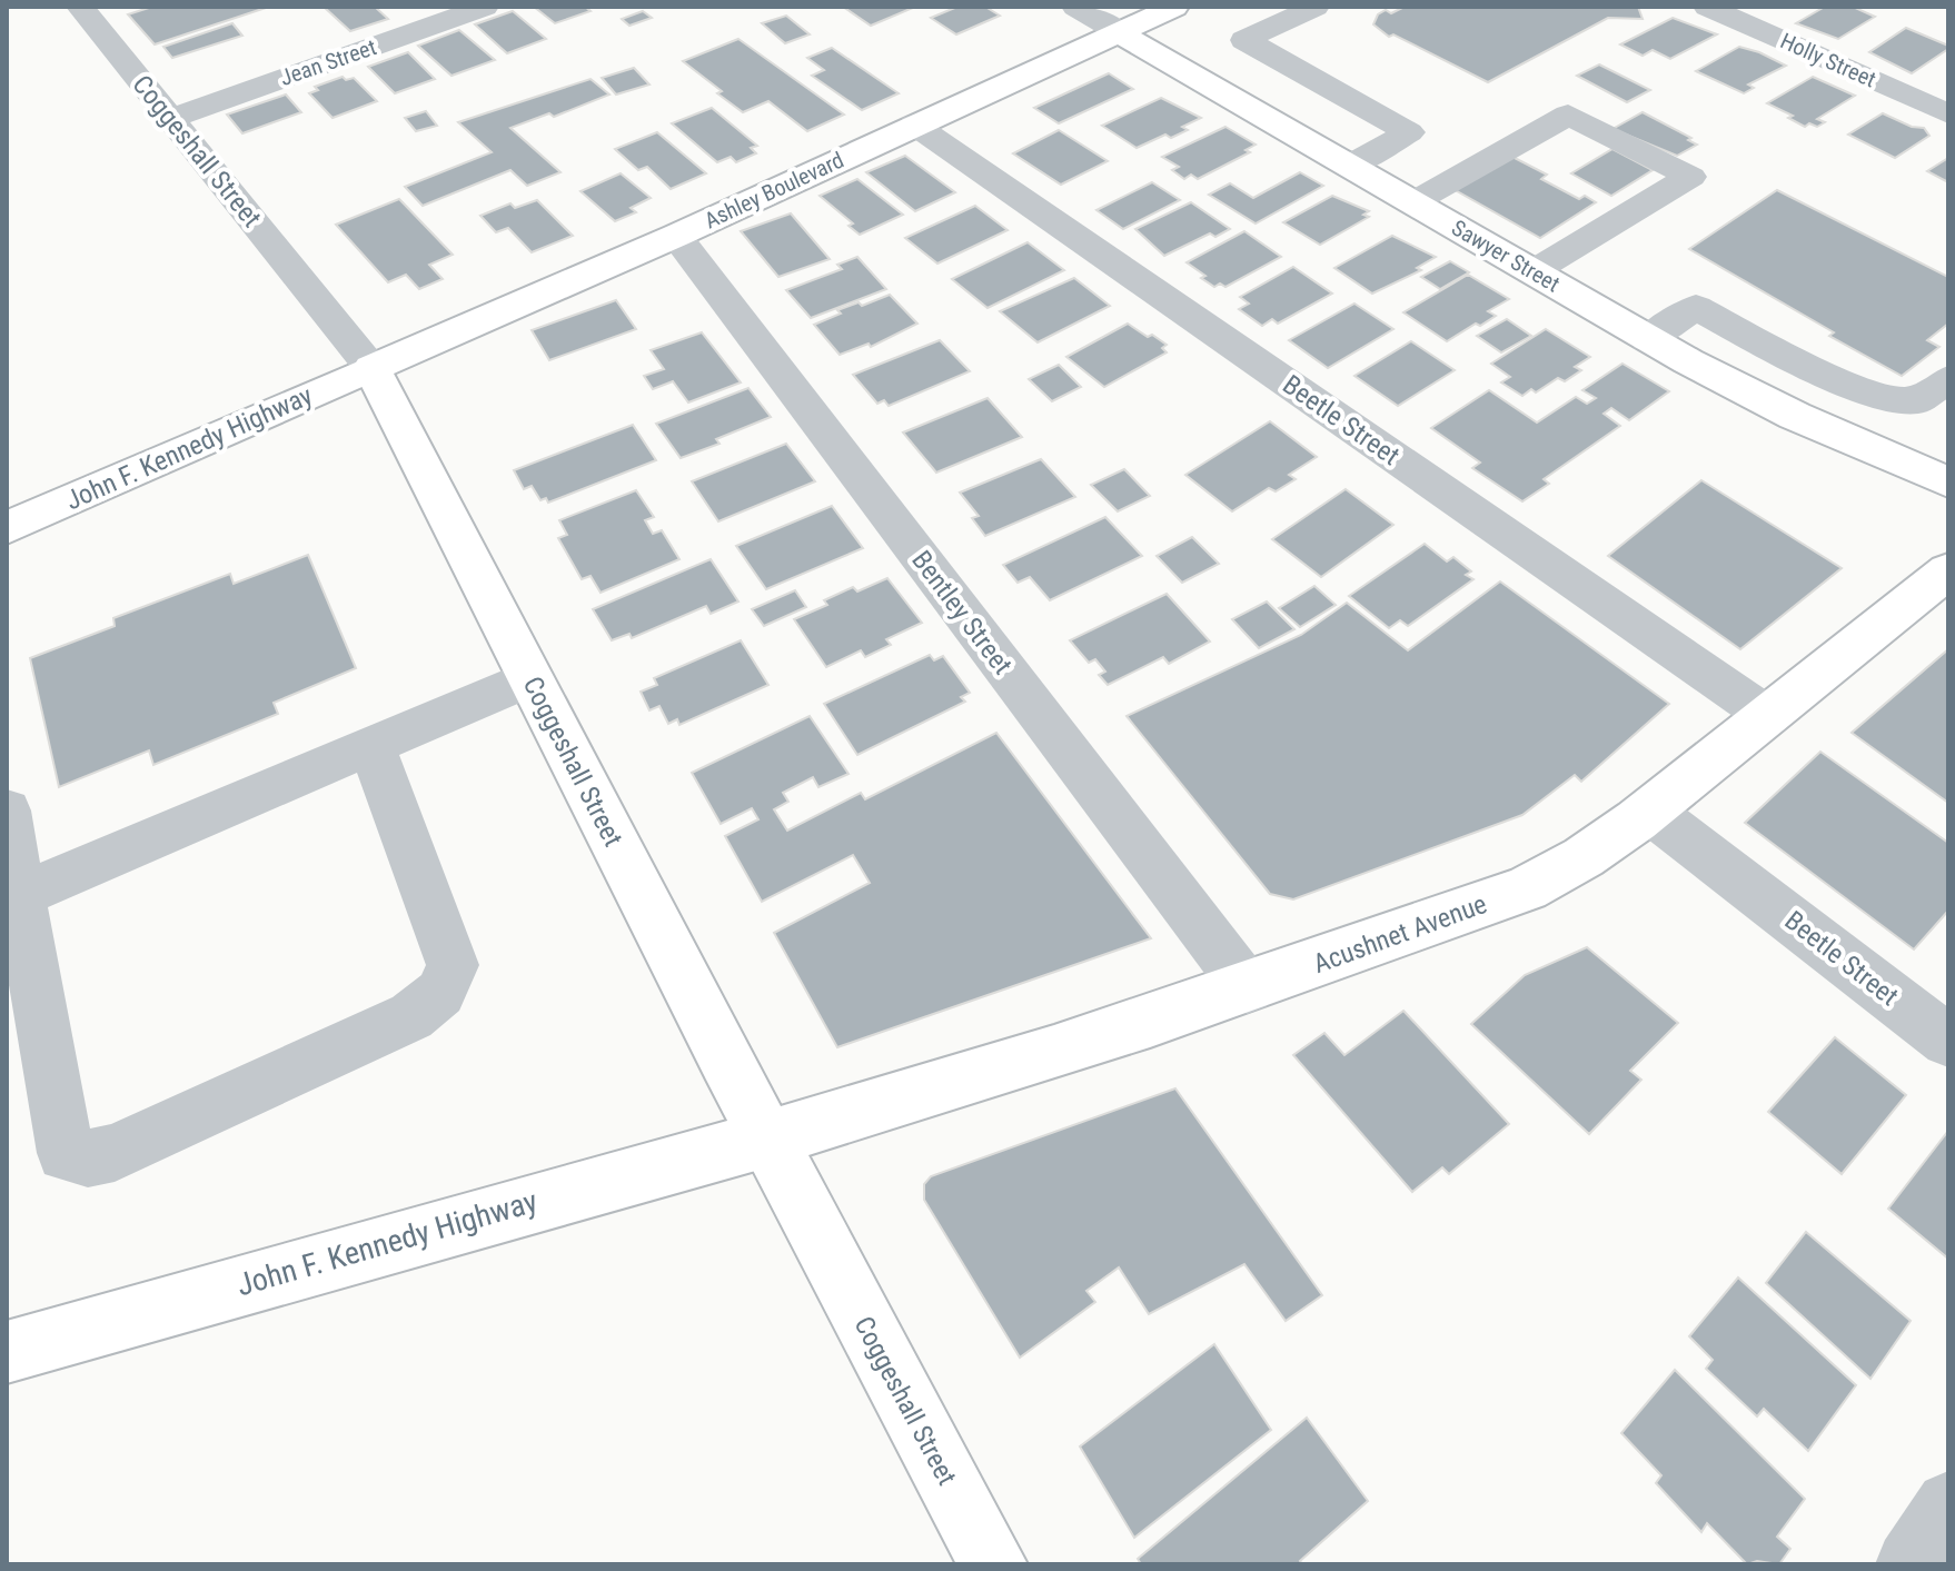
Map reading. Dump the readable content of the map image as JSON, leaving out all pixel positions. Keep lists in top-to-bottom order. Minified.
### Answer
{"streets":{"main road":["Coggeshall Street","Ashley Boulevard","Sawyer Street","John F. Kennedy Highway","Acushnet Avenue"],"street":["Holly Street","Jean Street","Beetle Street","Bentley Street"]},"crossings":[["Jean Street","Coggeshall Street"],["Coggeshall Street","Ashley Boulevard"],["Coggeshall Street","John F. Kennedy Highway"],["Coggeshall Street","Acushnet Avenue"],["Ashley Boulevard","Sawyer Street"],["Ashley Boulevard","Beetle Street"],["Ashley Boulevard","John F. Kennedy Highway"],["Ashley Boulevard","Bentley Street"],["Beetle Street","Acushnet Avenue"],["John F. Kennedy Highway","Acushnet Avenue"],["Bentley Street","Acushnet Avenue"]]}
